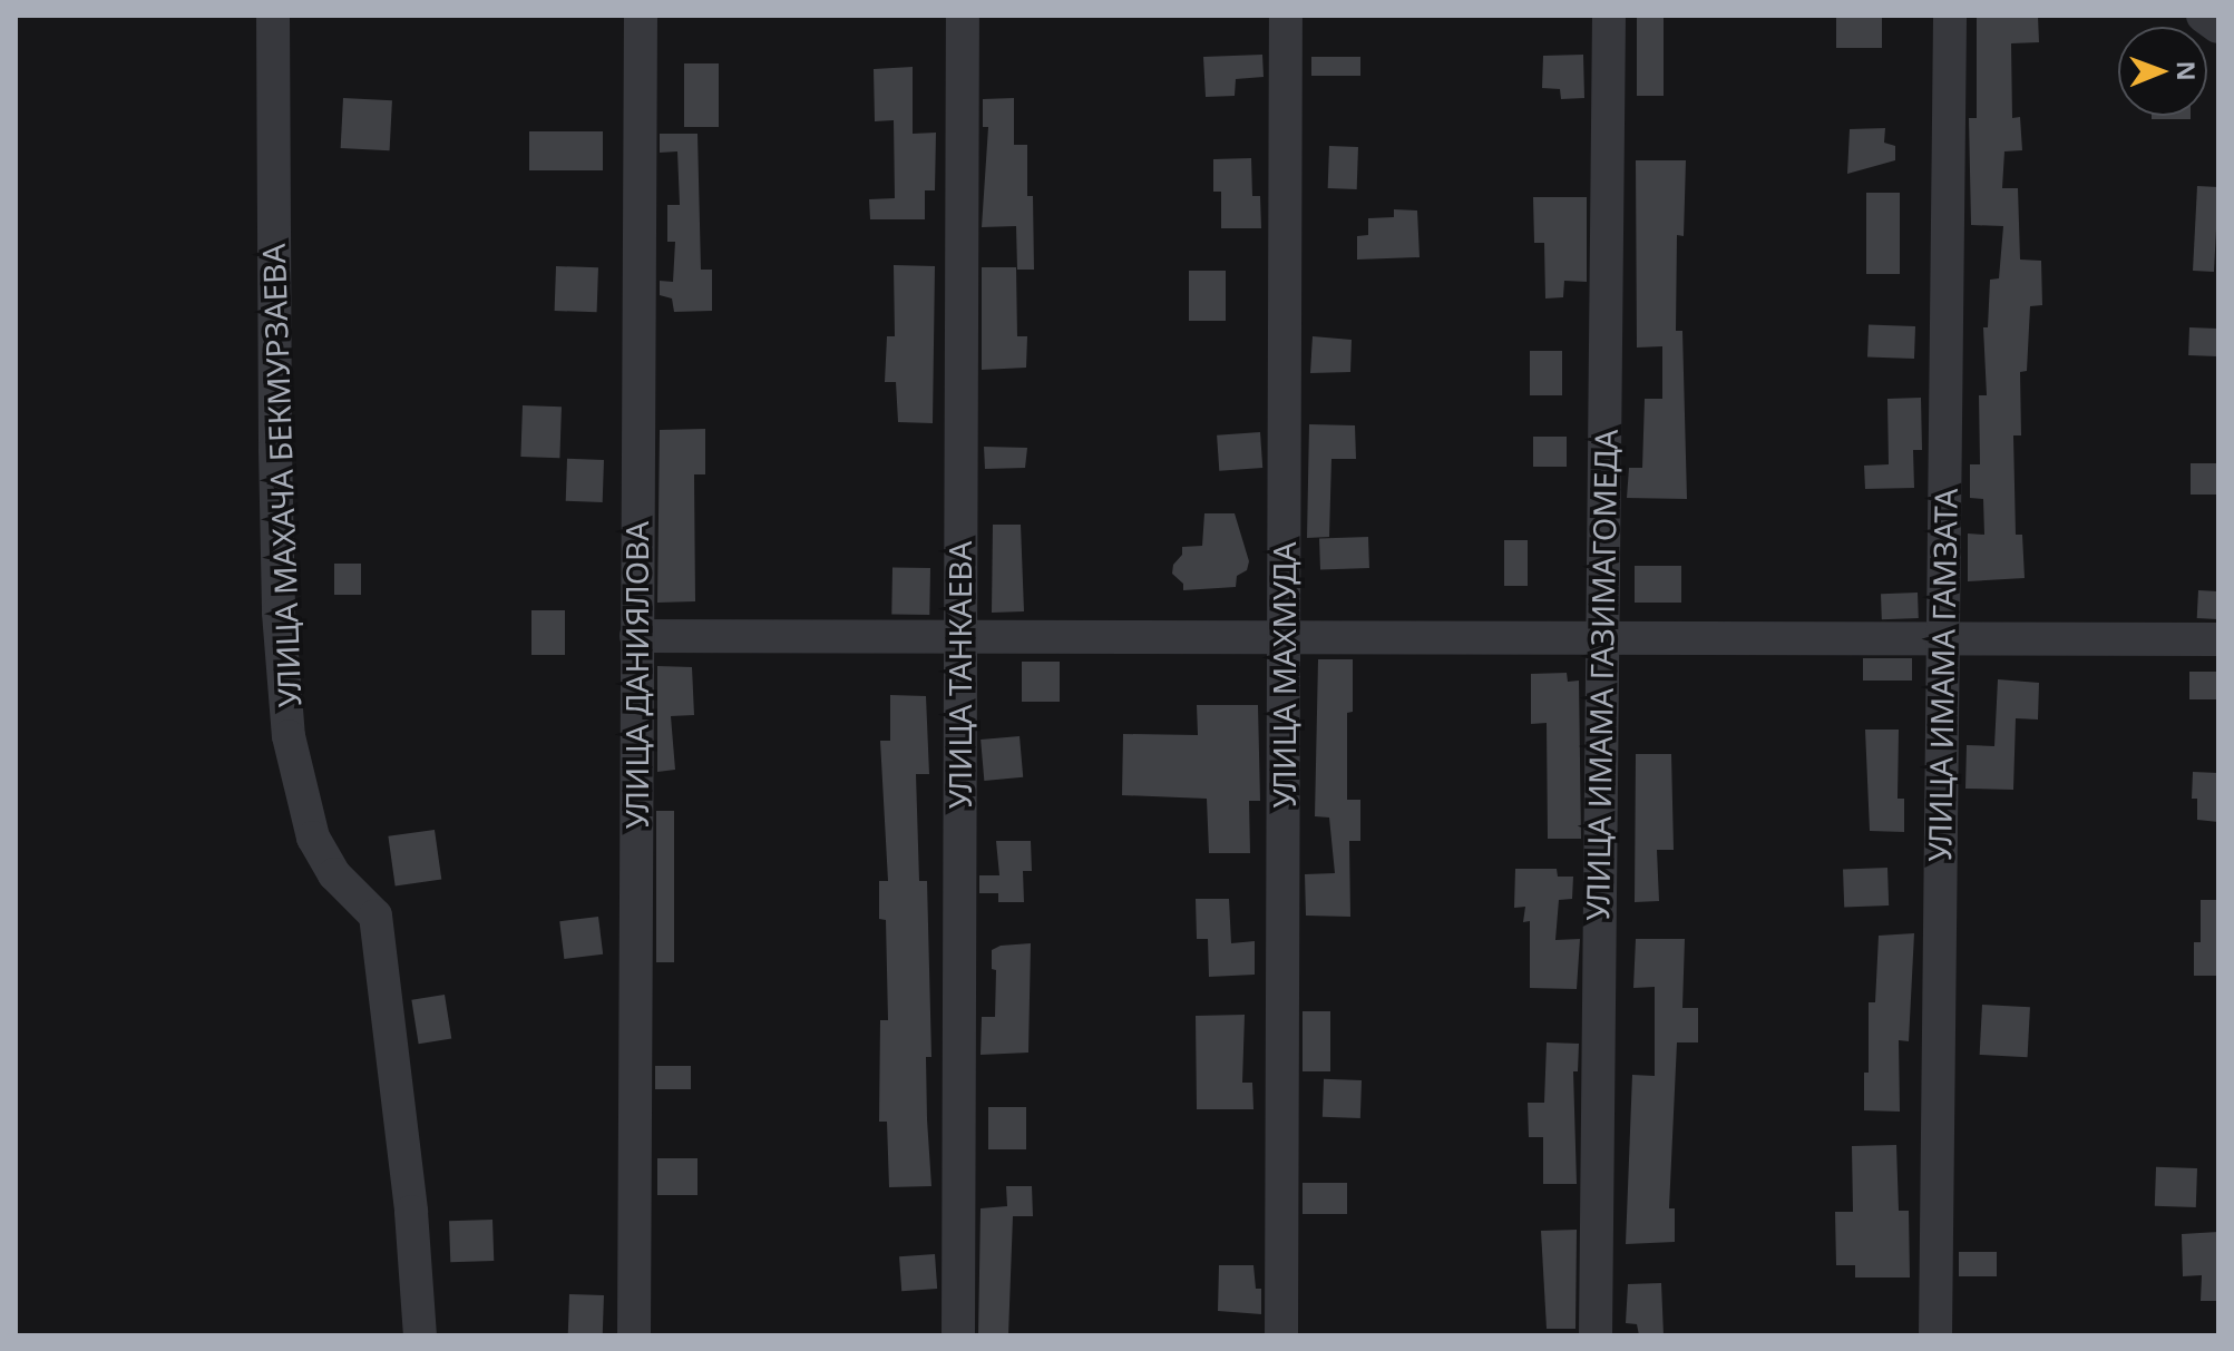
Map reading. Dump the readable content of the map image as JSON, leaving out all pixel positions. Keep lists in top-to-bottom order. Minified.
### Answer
{"streets":{"street":["УЛИЦА МАХАЧА БЕКМУРЗАЕВА","УЛИЦА ДАНИЯЛОВА","УЛИЦА ТАНКАЕВА","УЛИЦА МАХМУДА","УЛИЦА ИМАМА ГАЗИМАГОМЕДА","УЛИЦА ИМАМА ГАМЗАТА"]},"north":"right"}
